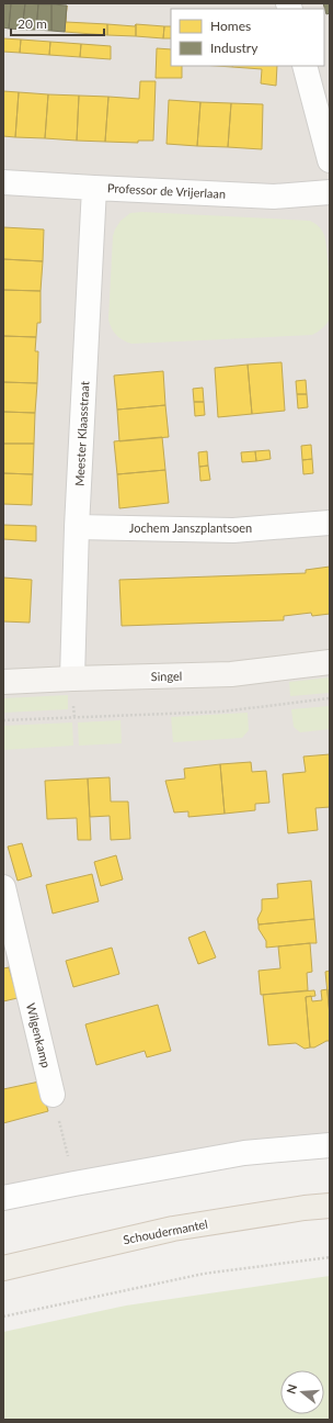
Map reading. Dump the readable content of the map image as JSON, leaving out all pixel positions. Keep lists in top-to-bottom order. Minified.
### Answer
{"streets":{"main road":["Schoudermantel"],"street":["Professor de Vrijerlaan","Meester Klaasstraat","Jochem Janszplantsoen","Singel","Wilgenkamp"]},"crossings":[["Professor de Vrijerlaan","Meester Klaasstraat"],["Meester Klaasstraat","Jochem Janszplantsoen"],["Meester Klaasstraat","Singel"]],"legend":["Homes","Industry"],"scale_bar":"20 m","north":"left"}
